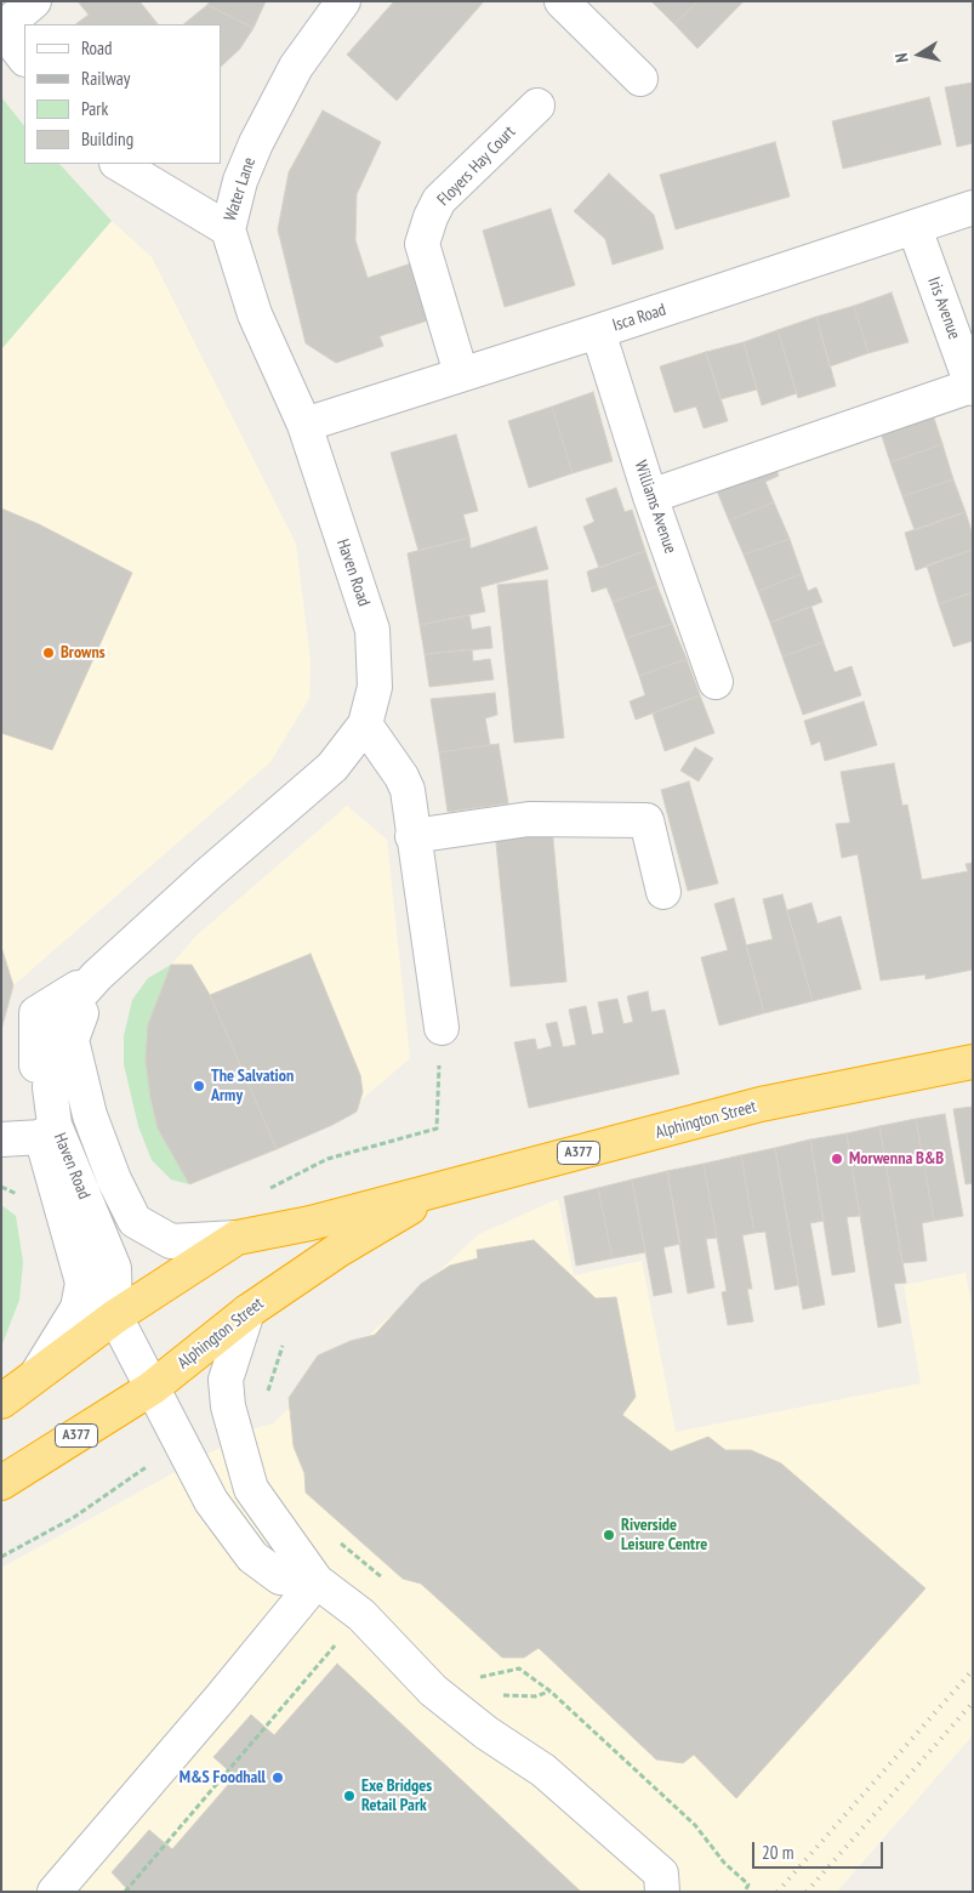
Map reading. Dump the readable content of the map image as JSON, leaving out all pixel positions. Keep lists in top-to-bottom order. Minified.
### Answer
{"streets":{"highway":["Alphington Street","A377"],"street":["Floyers Hay Court","Water Lane","Iris Avenue","Isca Road","Williams Avenue","Haven Road"]},"crossings":[["Floyers Hay Court","Isca Road"],["Water Lane","Isca Road"],["Water Lane","Haven Road"],["Iris Avenue","Isca Road"],["Isca Road","Williams Avenue"],["Isca Road","Haven Road"],["Haven Road","Alphington Street"]],"places":["Browns","The Salvation Army","Morwenna B&B","Riverside Leisure Centre","M&S Foodhall","Exe Bridges Retail Park"],"legend":["Road","Railway","Park","Building"],"scale_bar":"20 m","north":"left"}
